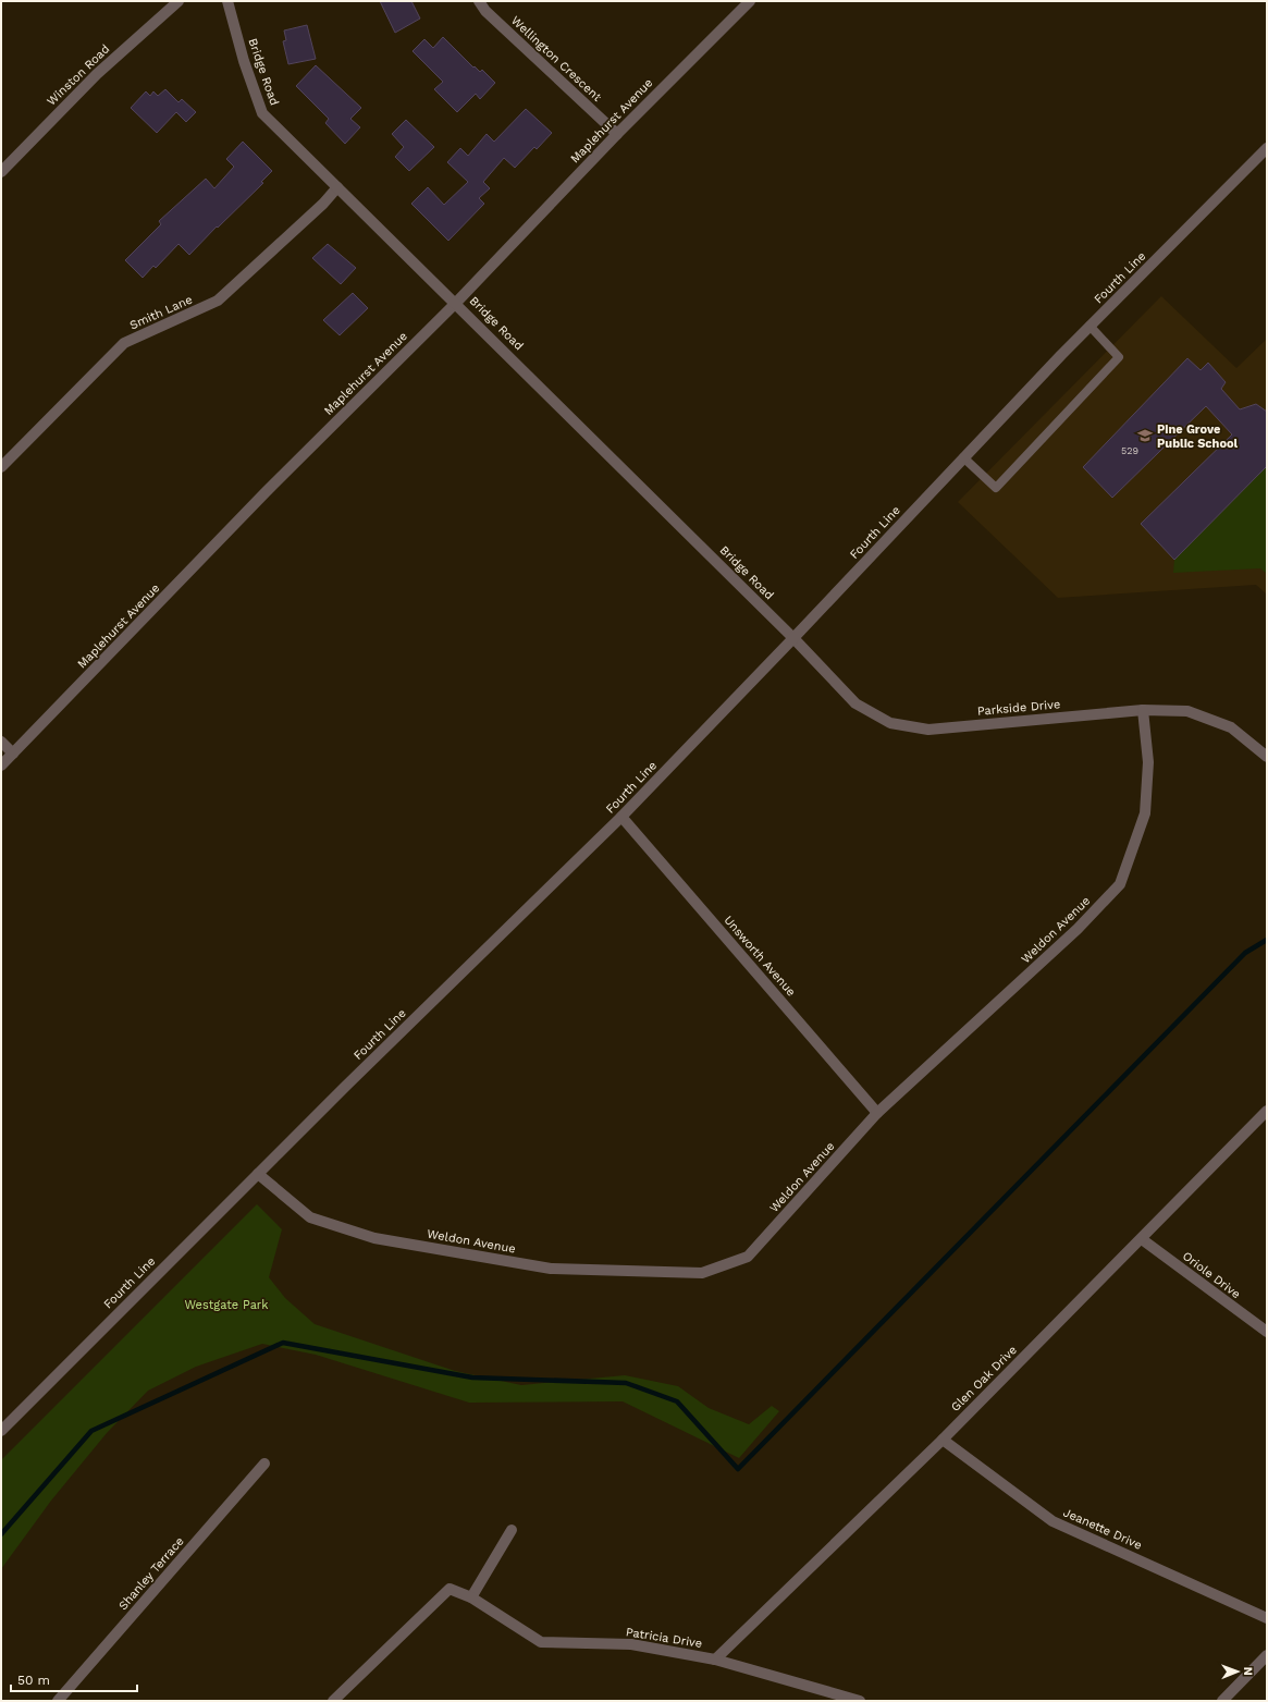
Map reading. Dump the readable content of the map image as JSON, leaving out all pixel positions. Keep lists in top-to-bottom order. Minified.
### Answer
{"streets":{"street":["Wellington Crescent","Bridge Road","Winston Road","Maplehurst Avenue","Fourth Line","Smith Lane","Parkside Drive","Weldon Avenue","Unsworth Avenue","Oriole Drive","Glen Oak Drive","Jeanette Drive","Shanley Terrace","Patricia Drive"]},"crossings":[["Wellington Crescent","Maplehurst Avenue"],["Bridge Road","Maplehurst Avenue"],["Bridge Road","Fourth Line"],["Bridge Road","Smith Lane"],["Bridge Road","Parkside Drive"],["Fourth Line","Parkside Drive"],["Fourth Line","Weldon Avenue"],["Fourth Line","Unsworth Avenue"],["Parkside Drive","Weldon Avenue"],["Weldon Avenue","Unsworth Avenue"],["Oriole Drive","Glen Oak Drive"],["Glen Oak Drive","Jeanette Drive"],["Glen Oak Drive","Patricia Drive"]],"parks":["Westgate Park"],"places":{"school or university":["Pine Grove Public School"]},"house_numbers":["529"],"scale_bar":"50 m","north":"right"}
